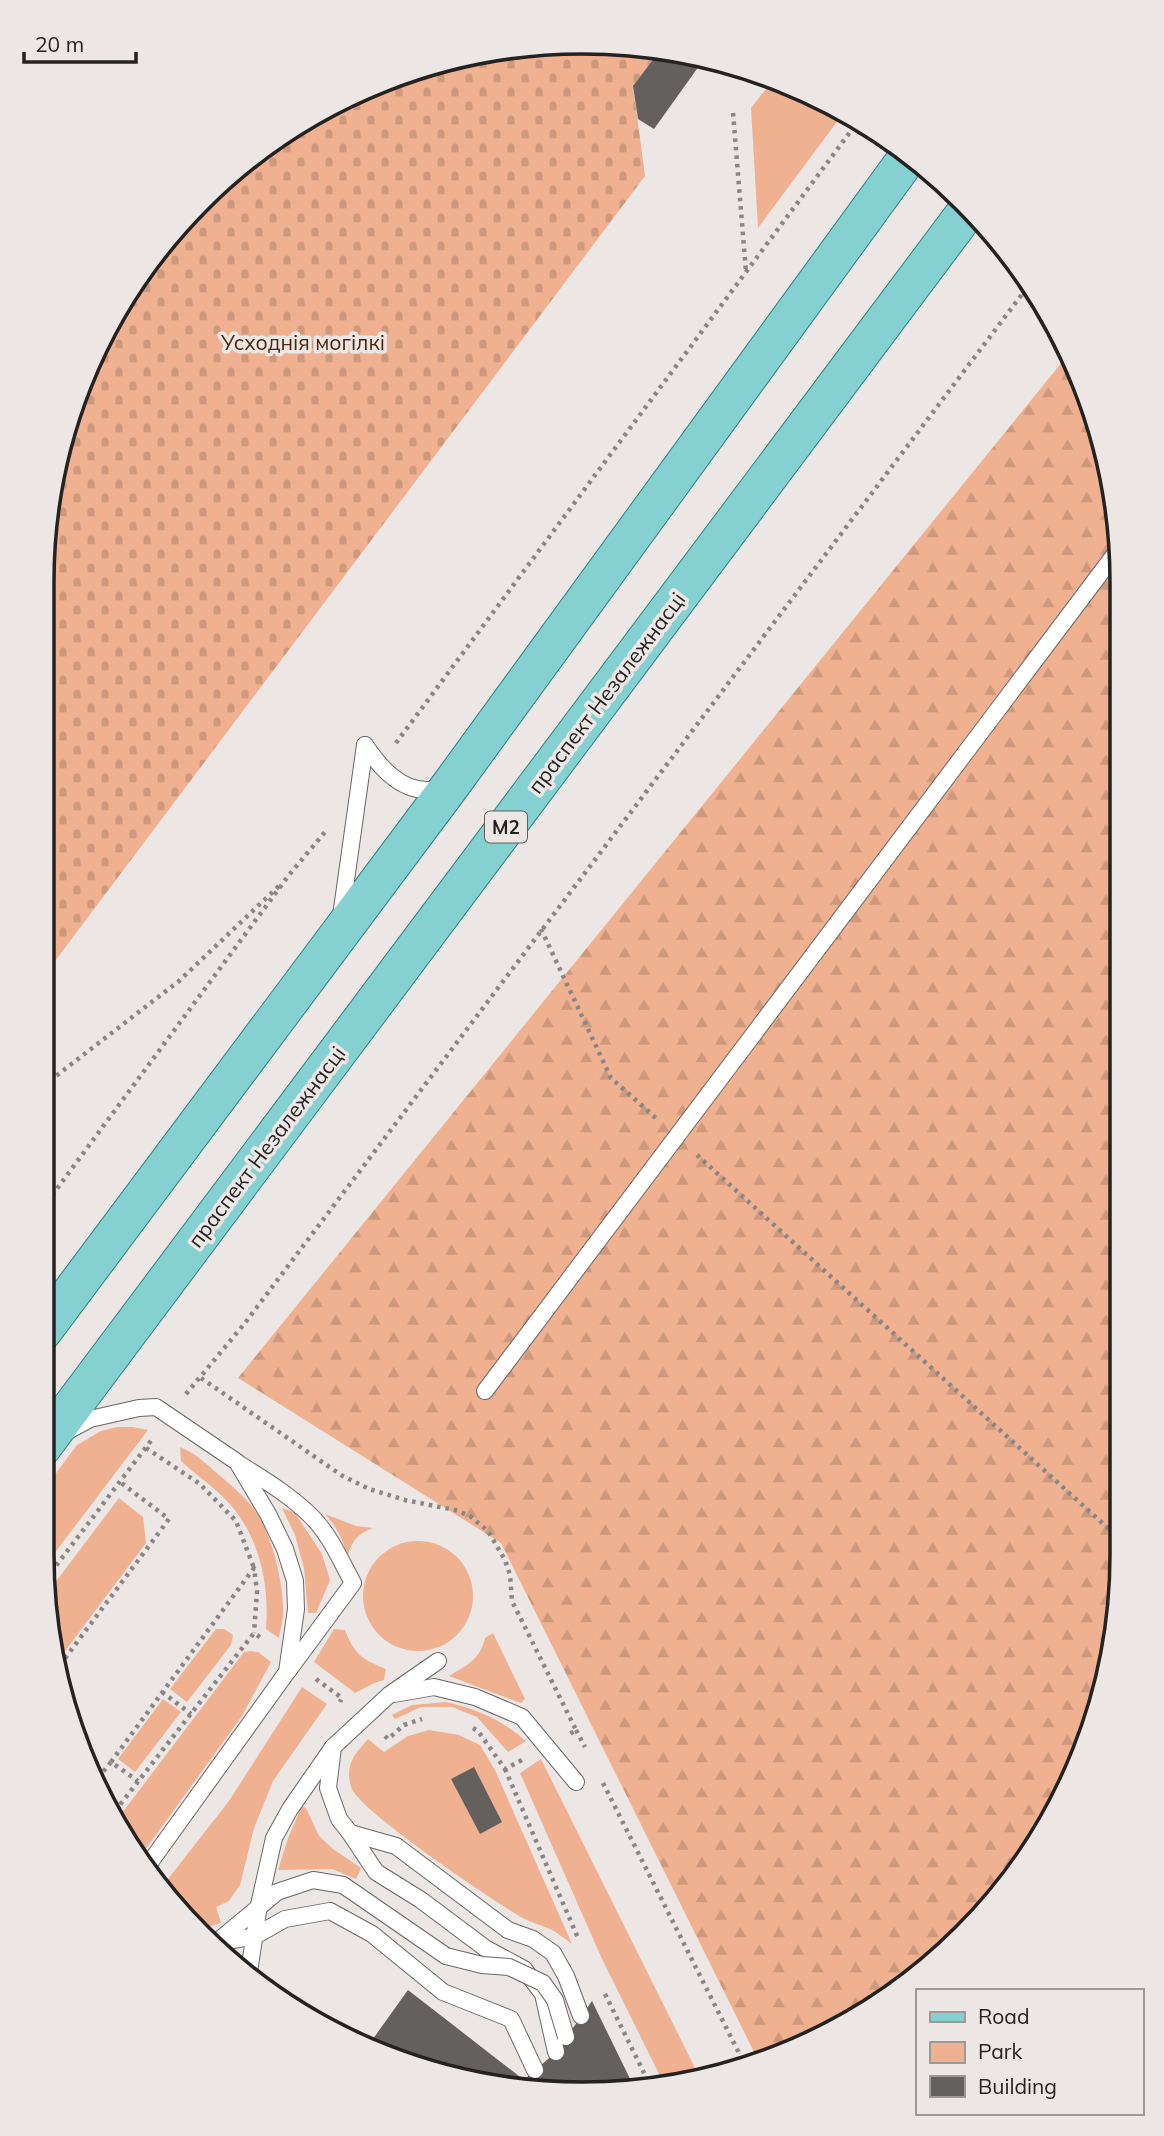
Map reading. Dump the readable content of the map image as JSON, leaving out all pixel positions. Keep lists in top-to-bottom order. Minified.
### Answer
{"streets":{"main road":["праспект Незалежнасці","М2"]},"parks":["Усходнія могілкі"],"legend":["Road","Park","Building"],"scale_bar":"20 m"}
